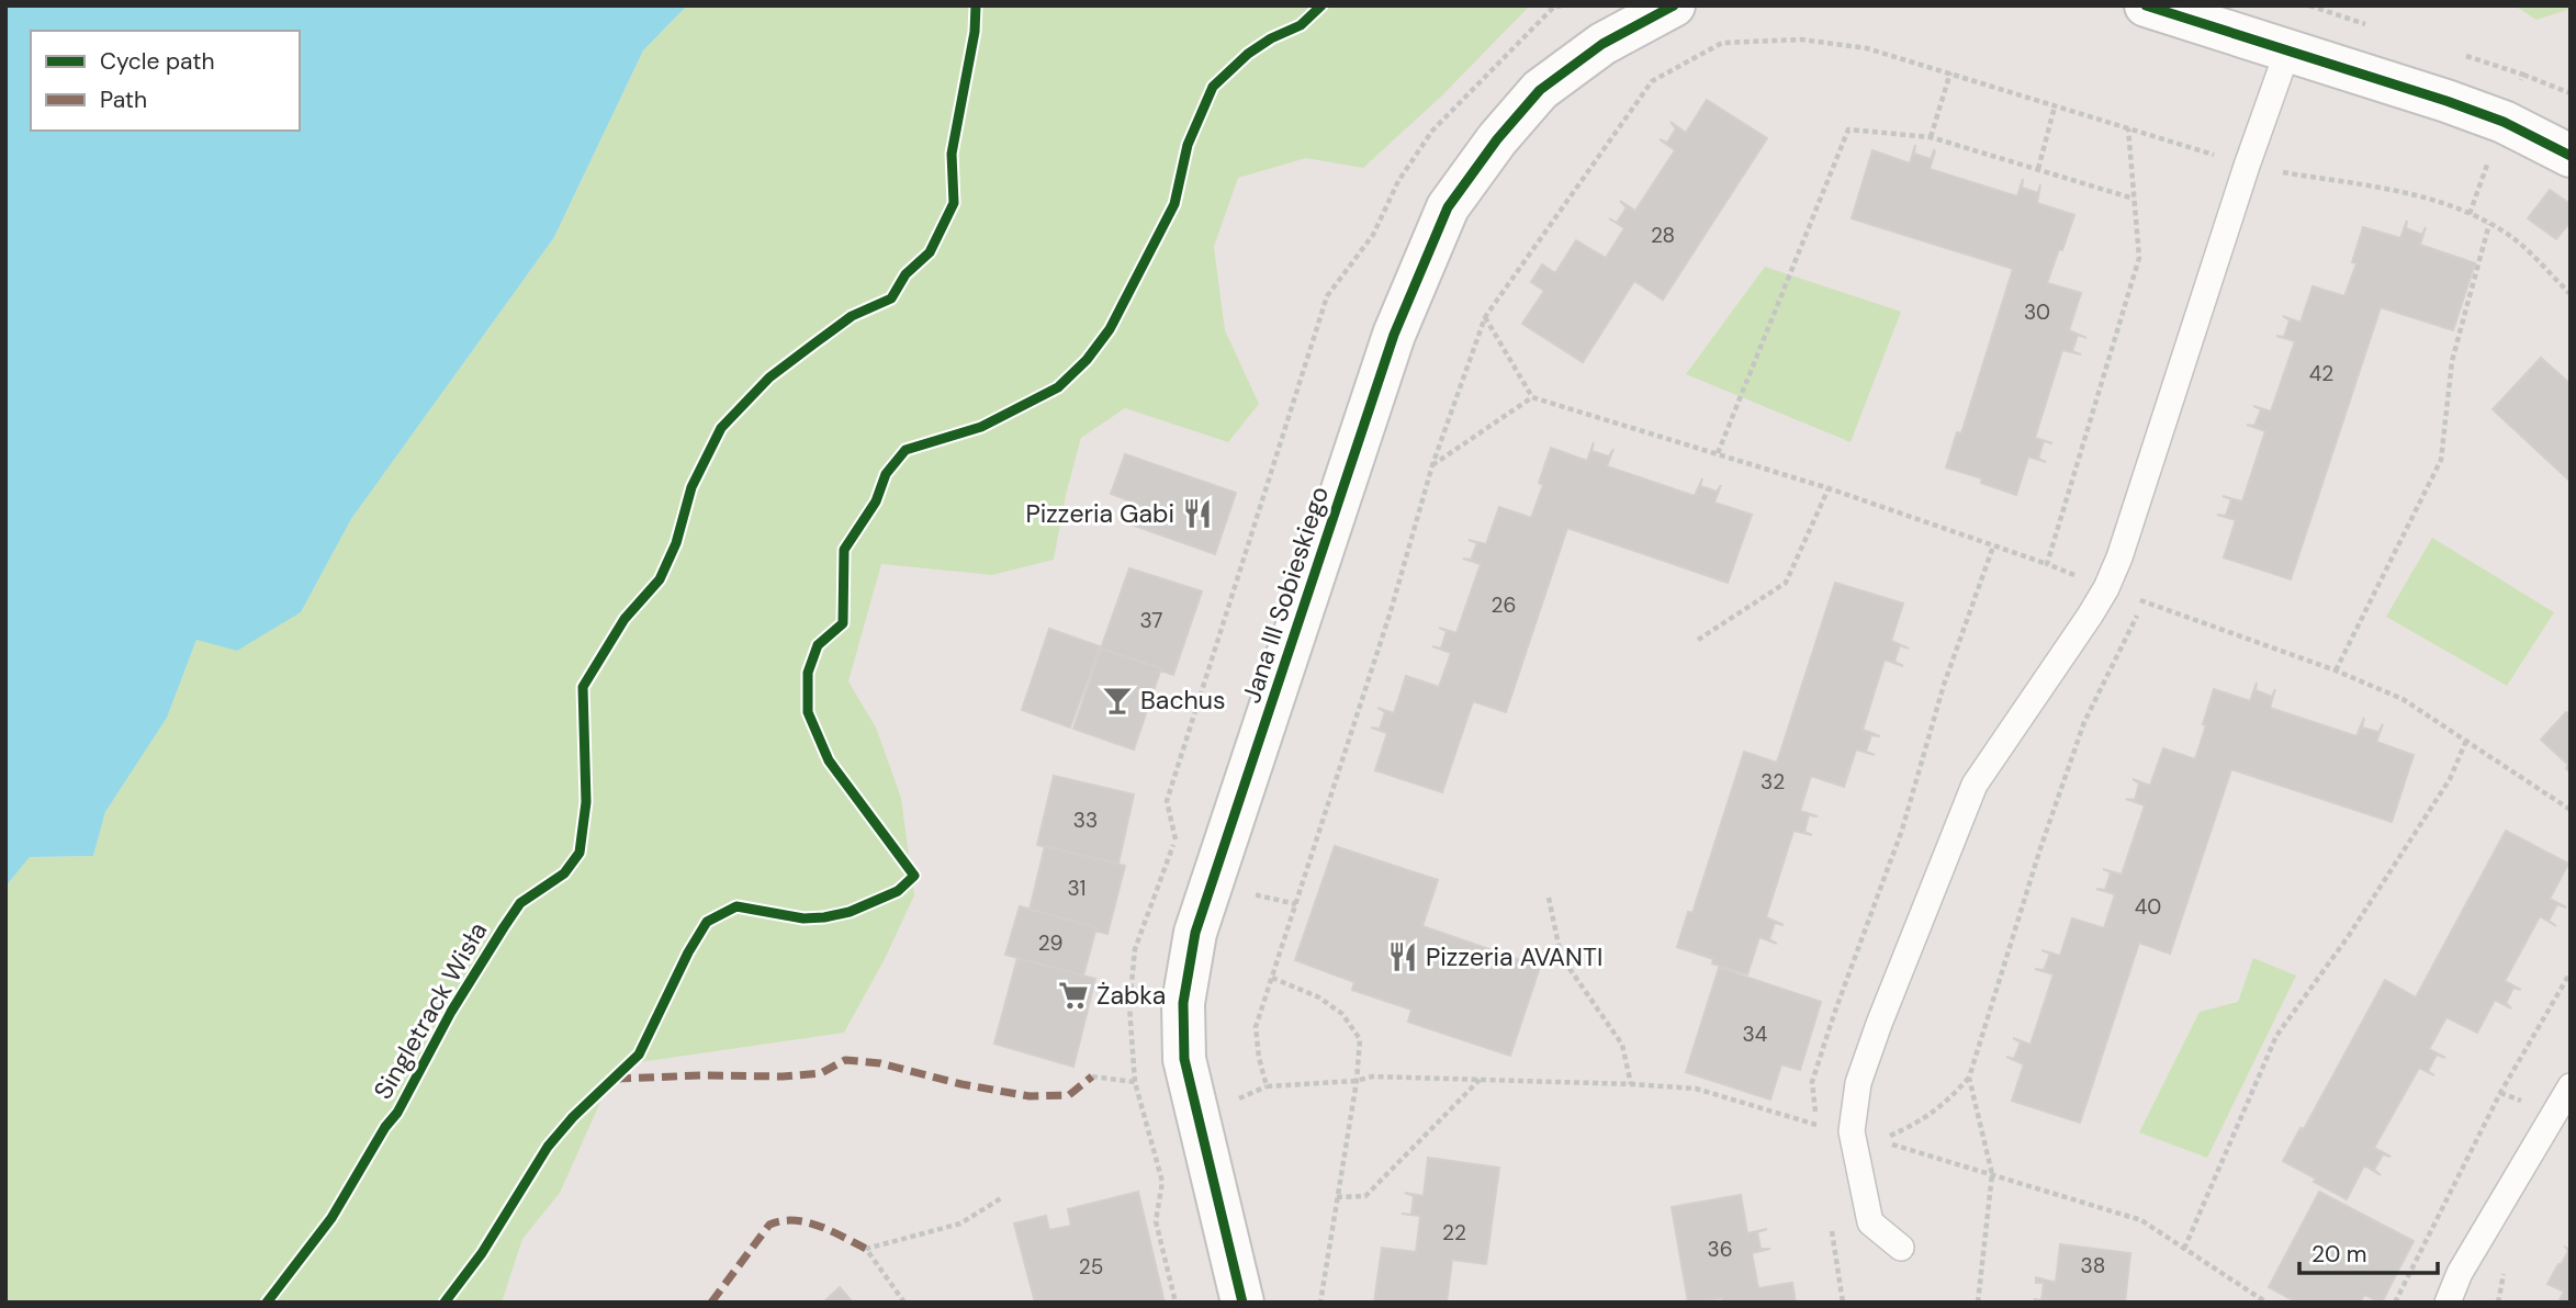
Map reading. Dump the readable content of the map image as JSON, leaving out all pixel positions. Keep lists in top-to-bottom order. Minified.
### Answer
{"streets":{"street":["Jana III Sobieskiego"],"cycle path":["Singletrack Wisła"]},"places":{"restaurant":["Pizzeria Gabi","Pizzeria AVANTI"],"bar":["Bachus"],"supermarket":["Żabka"]},"house_numbers":["28","30","42","26","37","32","33","31","40","29","34","22","36","38","25"],"legend":["Cycle path","Path"],"scale_bar":"20 m"}
